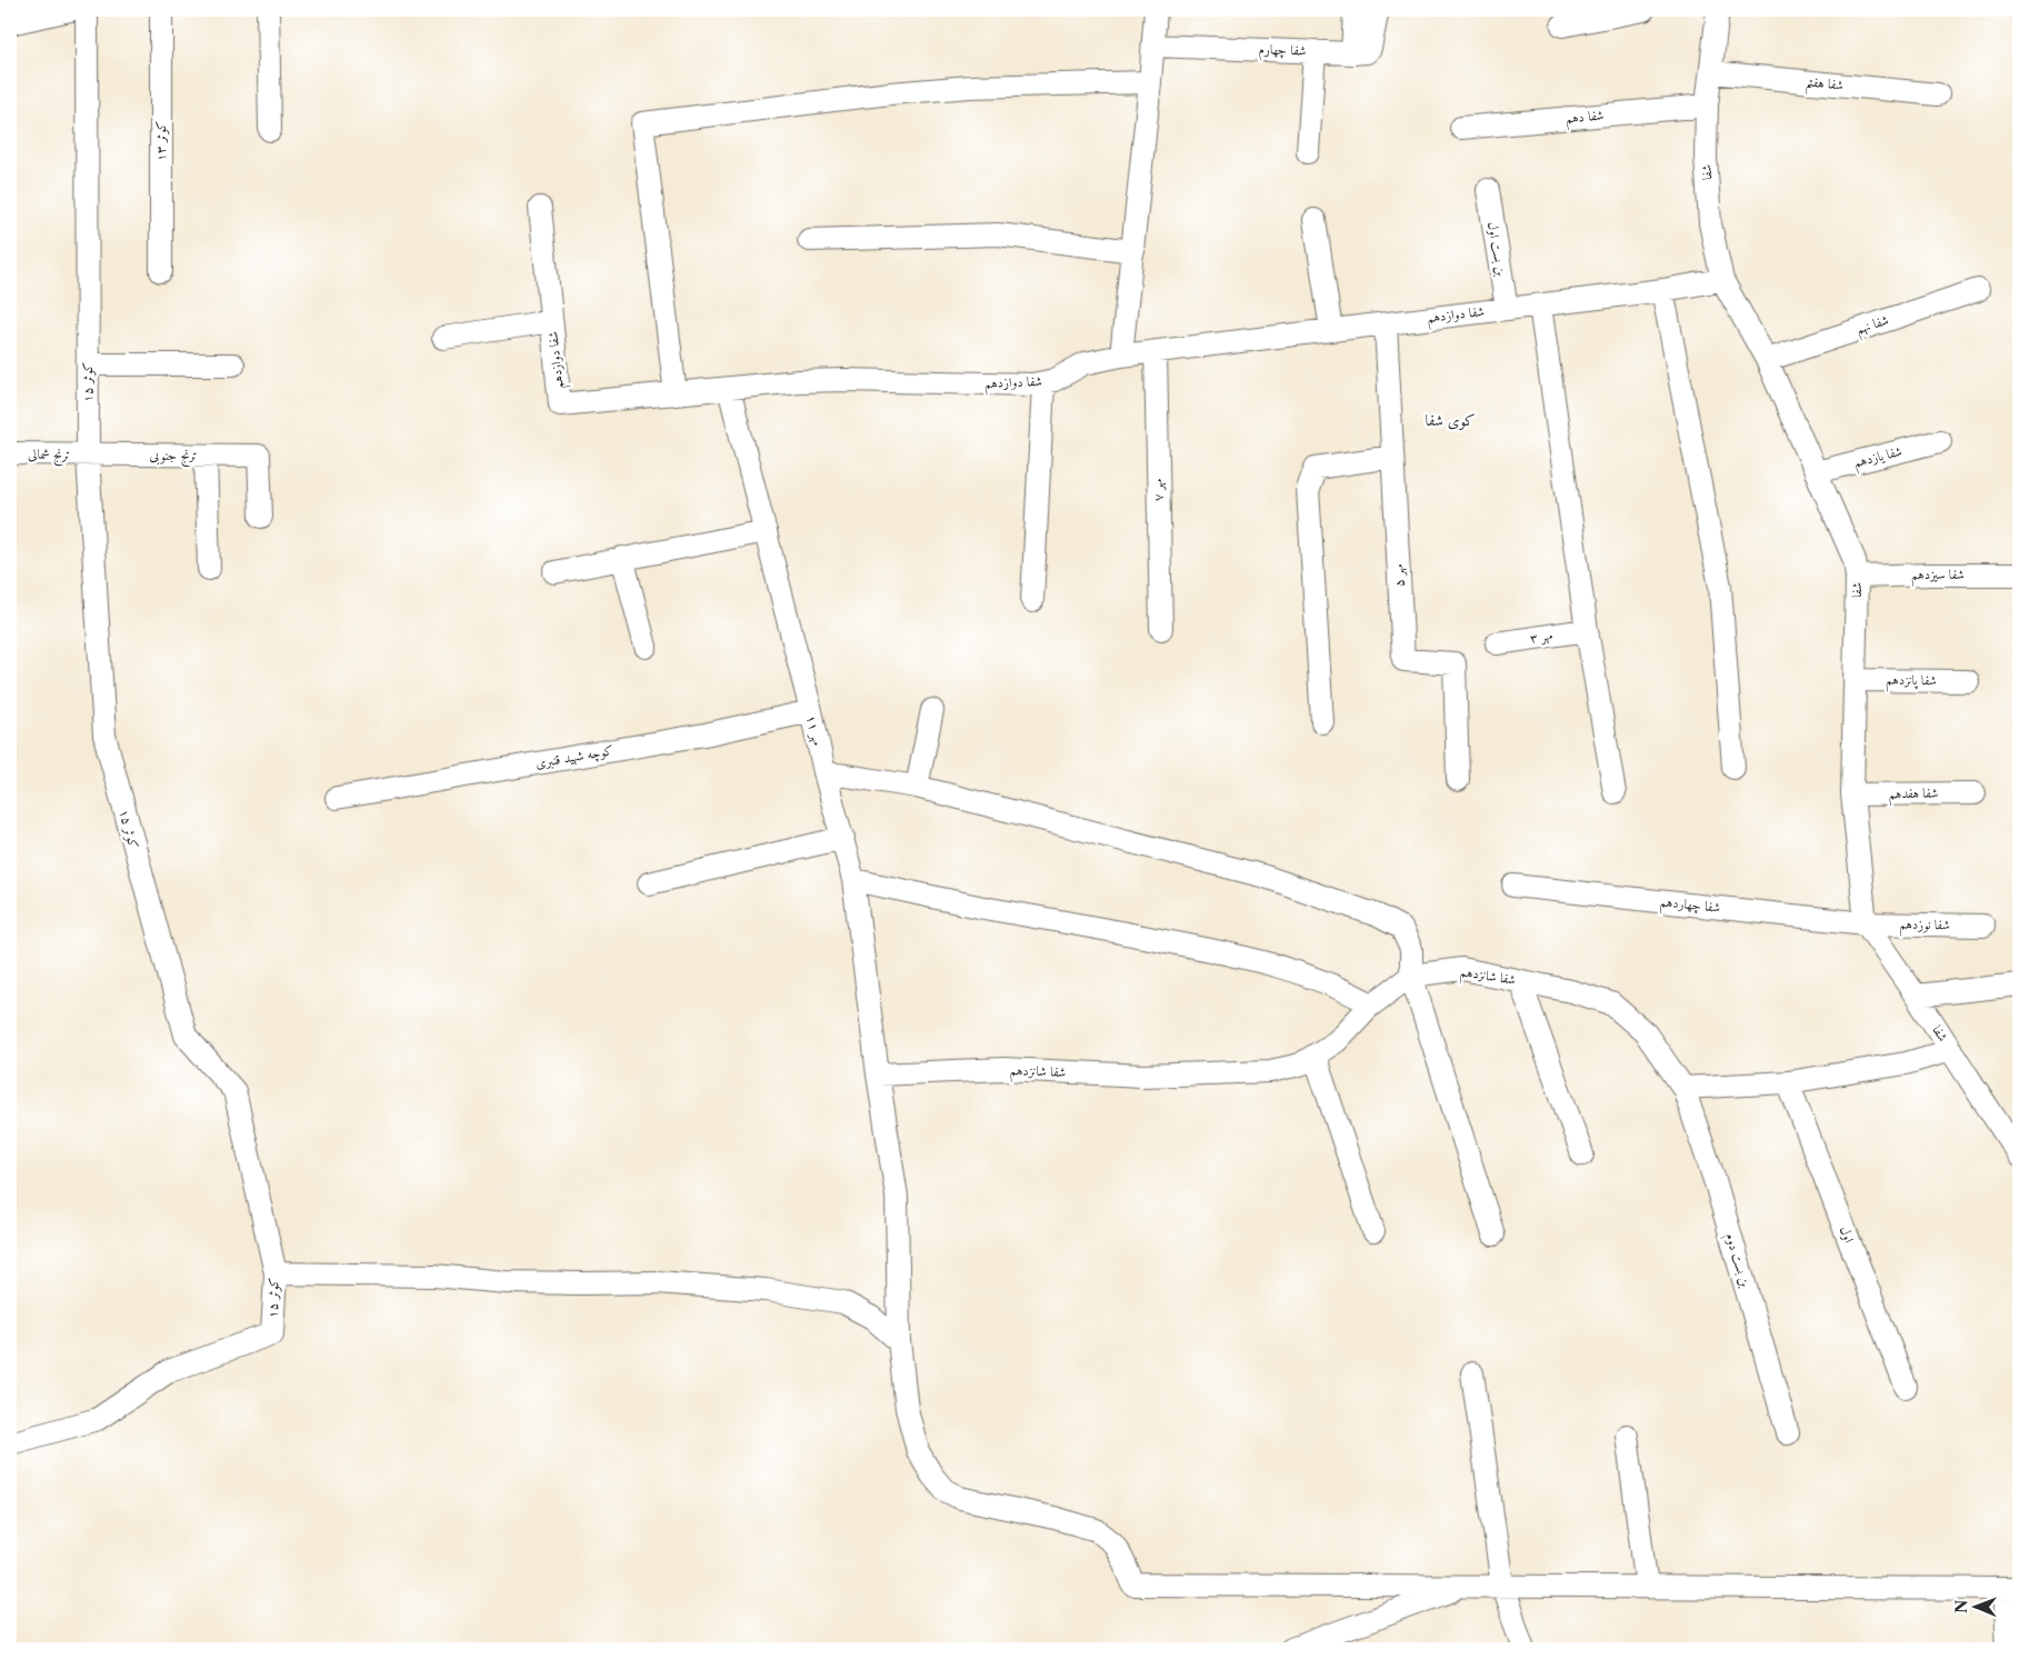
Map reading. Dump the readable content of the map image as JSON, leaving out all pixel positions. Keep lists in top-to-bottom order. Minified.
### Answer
{"streets":{"street":["شفا چهارم","شفا هفتم","شفا دهم","کوثر ۱۳","شفا","بن بست اول","شفا دوازدهم","شفا نهم","کوثر ۱۵","ترنج شمالی","ترنج جنوبی","شفا یازدهم","مهر ۷","شفا سیزدهم","مهر ۵","مهر ۳","شفا پانزدهم","مهر ۱۱","کوچه شهید قنبری","شفا هفدهم","شفا چهاردهم","شفا نوزدهم","شفا شانزدهم","اول","بن بست دوم"]},"crossings":[["شفا هفتم","شفا"],["شفا دهم","شفا"],["شفا","شفا دوازدهم"],["شفا","شفا نهم"],["شفا","شفا یازدهم"],["شفا","شفا سیزدهم"],["شفا","شفا پانزدهم"],["شفا","شفا هفدهم"],["شفا","شفا چهاردهم"],["شفا","شفا نوزدهم"],["بن بست اول","شفا دوازدهم"],["شفا دوازدهم","مهر ۷"],["شفا دوازدهم","مهر ۵"],["شفا دوازدهم","مهر ۱۱"],["کوثر ۱۵","ترنج شمالی"],["کوثر ۱۵","ترنج جنوبی"],["ترنج شمالی","ترنج جنوبی"],["مهر ۱۱","کوچه شهید قنبری"],["مهر ۱۱","شفا شانزدهم"],["شفا چهاردهم","شفا نوزدهم"],["شفا شانزدهم","بن بست دوم"]],"districts":["کوی شفا"],"north":"left"}
